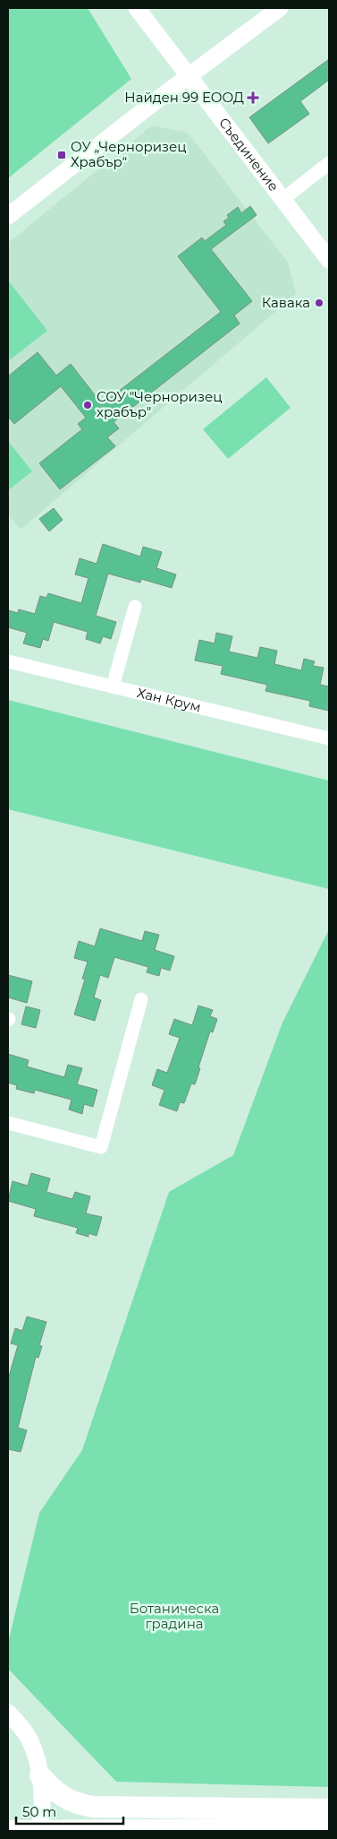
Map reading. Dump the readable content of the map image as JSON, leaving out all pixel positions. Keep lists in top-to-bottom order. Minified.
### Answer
{"streets":{"street":["Съединение","Хан Крум"]},"parks":["Ботаническа градина"],"places":{"health":["Найден 99 ЕООД"],"transit":["ОУ „Черноризец Храбър“"],"other":["Кавака","СОУ \"Черноризец храбър\""]},"scale_bar":"50 m"}
